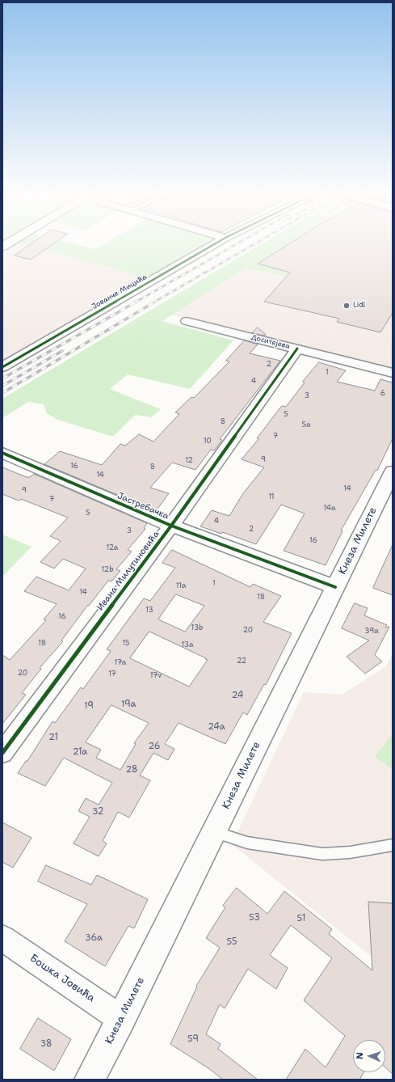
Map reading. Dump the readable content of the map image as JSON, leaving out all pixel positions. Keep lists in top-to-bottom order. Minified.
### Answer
{"streets":{"main road":["Кнеза Милете"],"street":["Јованче Мицића","Доситејева","Јастребачка","Ивана Милутиновића","Бошка Јовића"]},"crossings":[["Доситејева","Ивана Милутиновића"],["Јастребачка","Кнеза Милете"],["Јастребачка","Ивана Милутиновића"],["Кнеза Милете","Бошка Јовића"]],"places":["Lidl"],"house_numbers":["2","1","4","6","3","5","8","5a","7","10","9","12","16","8","14","14","9","11","7","14a","5","4","2","3","16","12a","12b","1","11a","14","18","13","16","13b","20","39a","18","15","13a","22","17a","20","17","17v","24","19a","19","24a","21","26","21a","28","32","53","51","36a","55","59","38"],"north":"left"}
